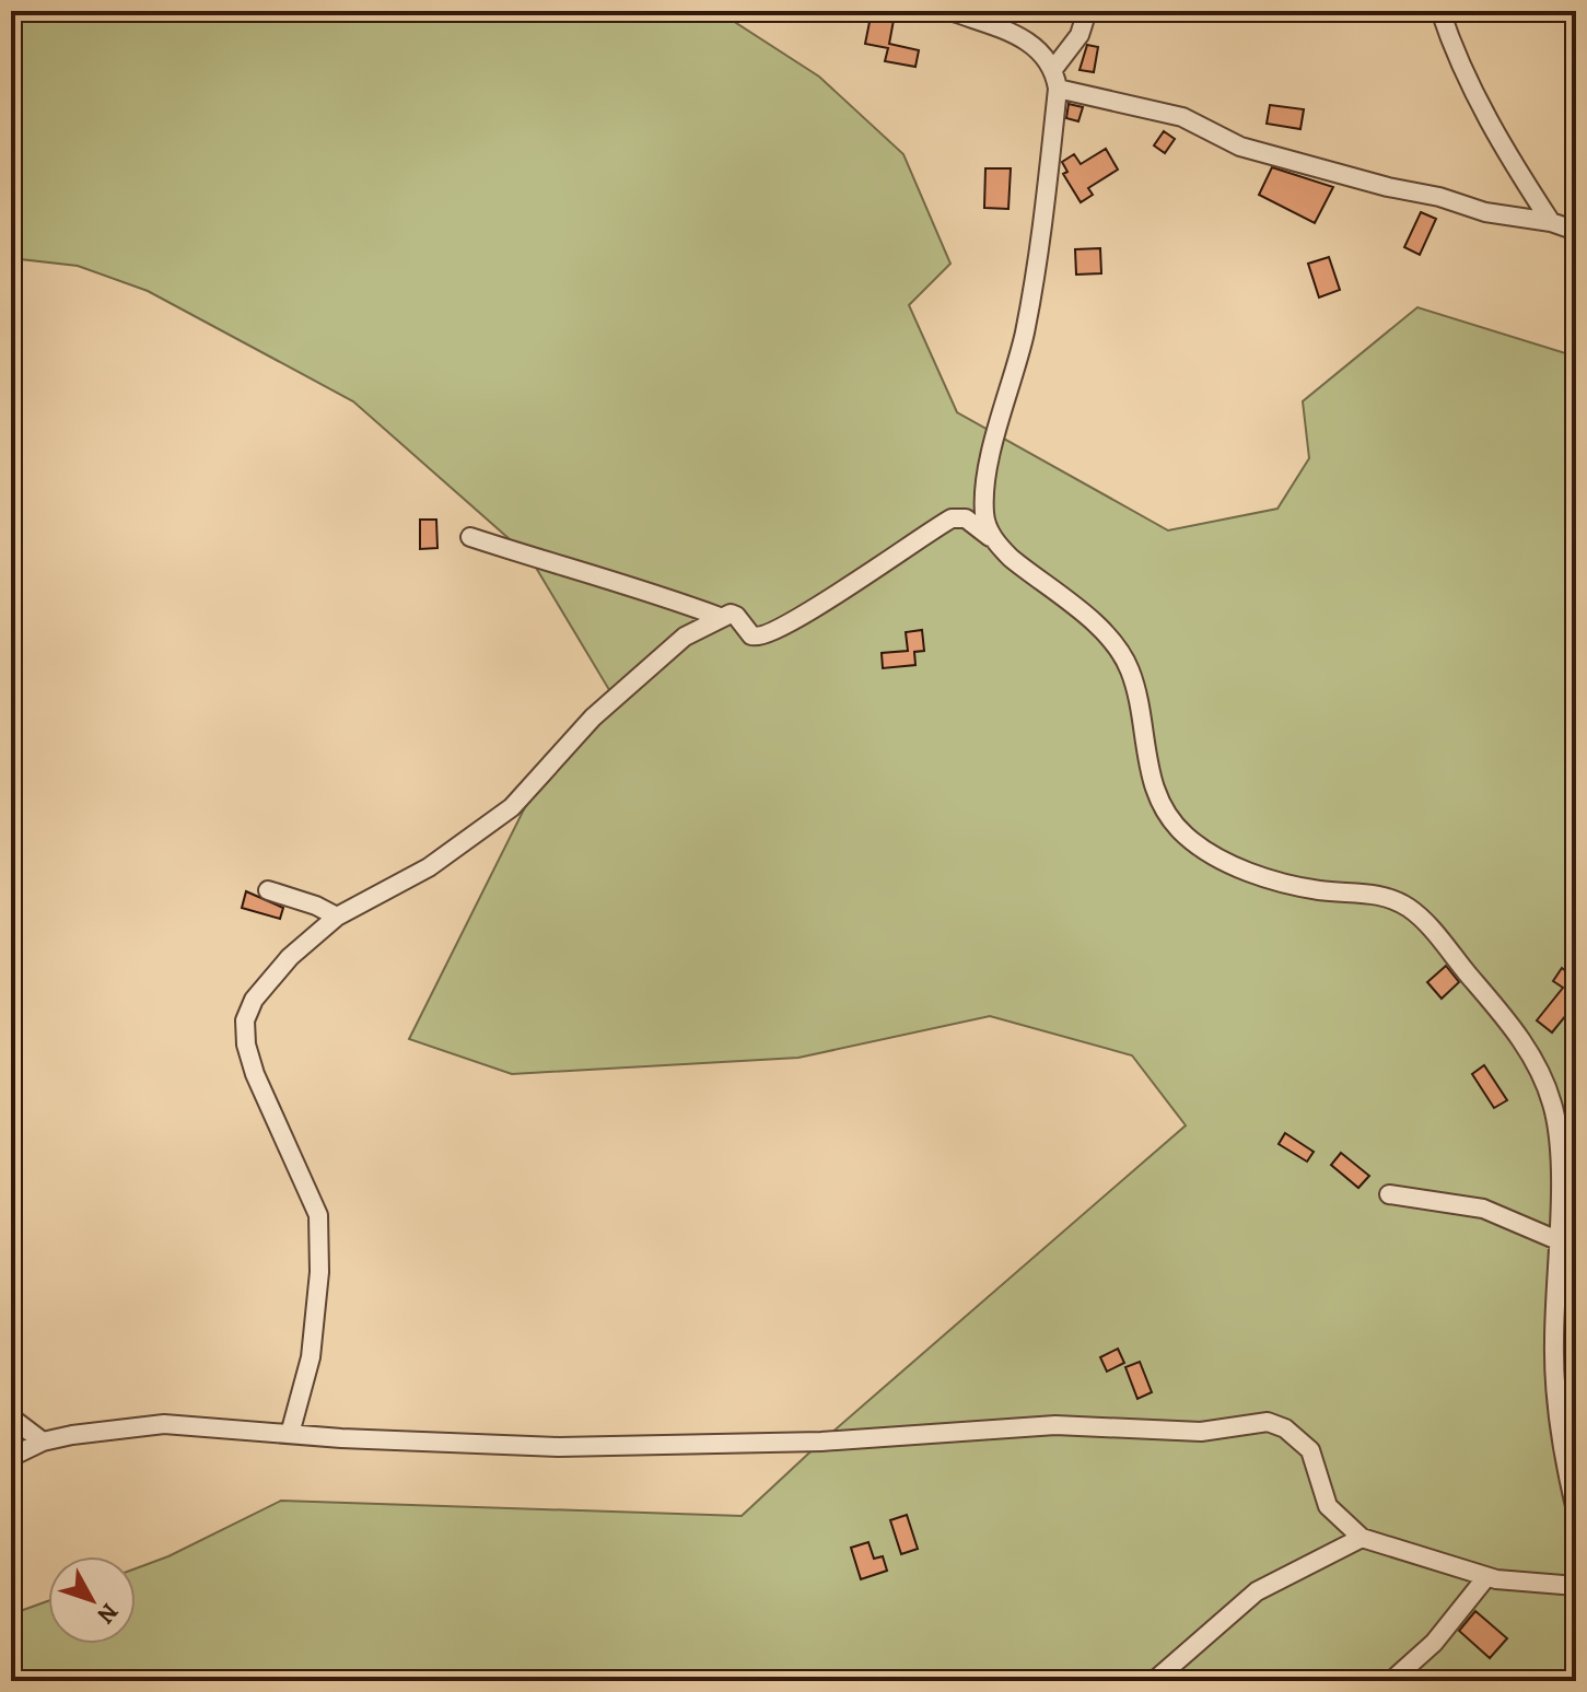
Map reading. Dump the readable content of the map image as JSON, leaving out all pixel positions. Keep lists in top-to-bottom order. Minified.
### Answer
{"north":"bottom right"}
